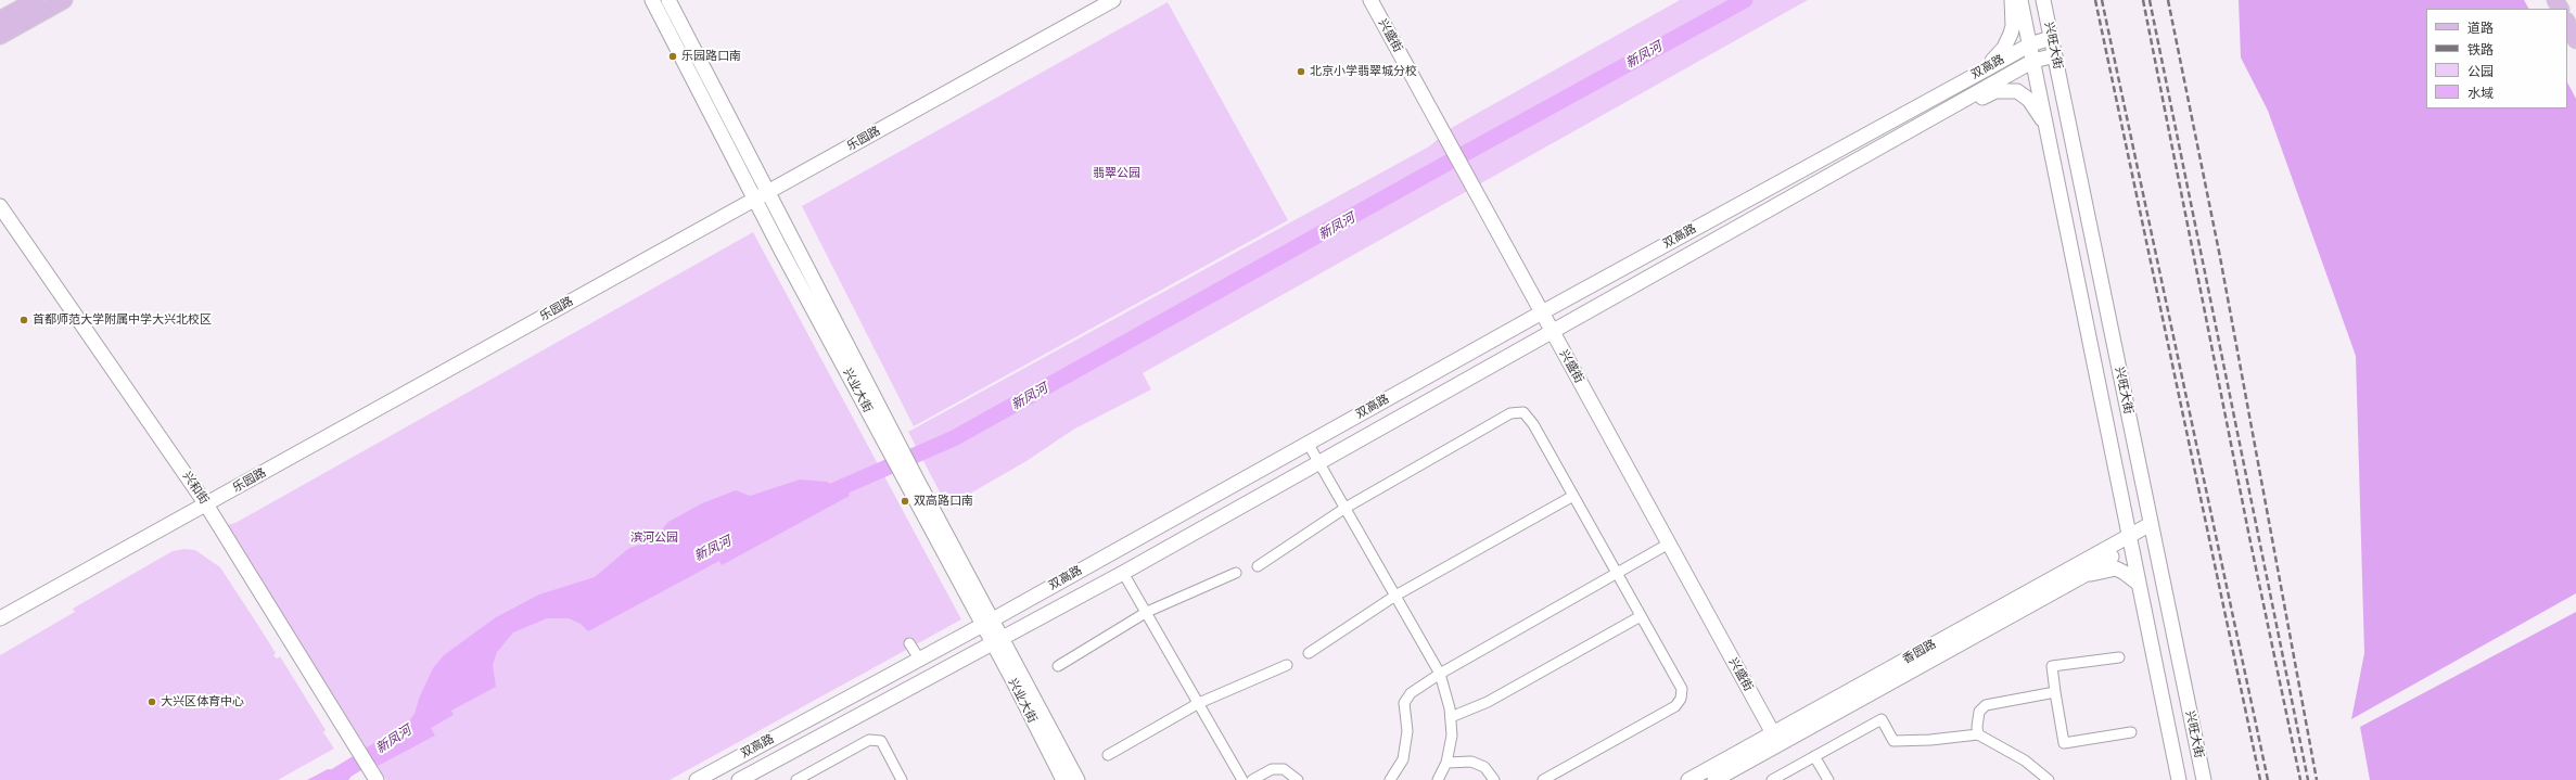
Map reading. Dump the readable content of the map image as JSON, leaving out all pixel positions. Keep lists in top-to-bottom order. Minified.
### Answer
{"streets":{"street":["兴盛街","兴旺大街","双高路","乐园路","兴业大街","兴和街","香园路"]},"crossings":[["兴盛街","双高路"],["兴盛街","香园路"],["兴旺大街","双高路"],["兴旺大街","香园路"],["双高路","兴业大街"],["乐园路","兴业大街"],["乐园路","兴和街"]],"water":["新凤河"],"parks":["翡翠公园","滨河公园"],"places":["乐园路口南","北京小学翡翠城分校","首都师范大学附属中学大兴北校区","双高路口南","大兴区体育中心"],"legend":["道路","铁路","公园","水域"]}
